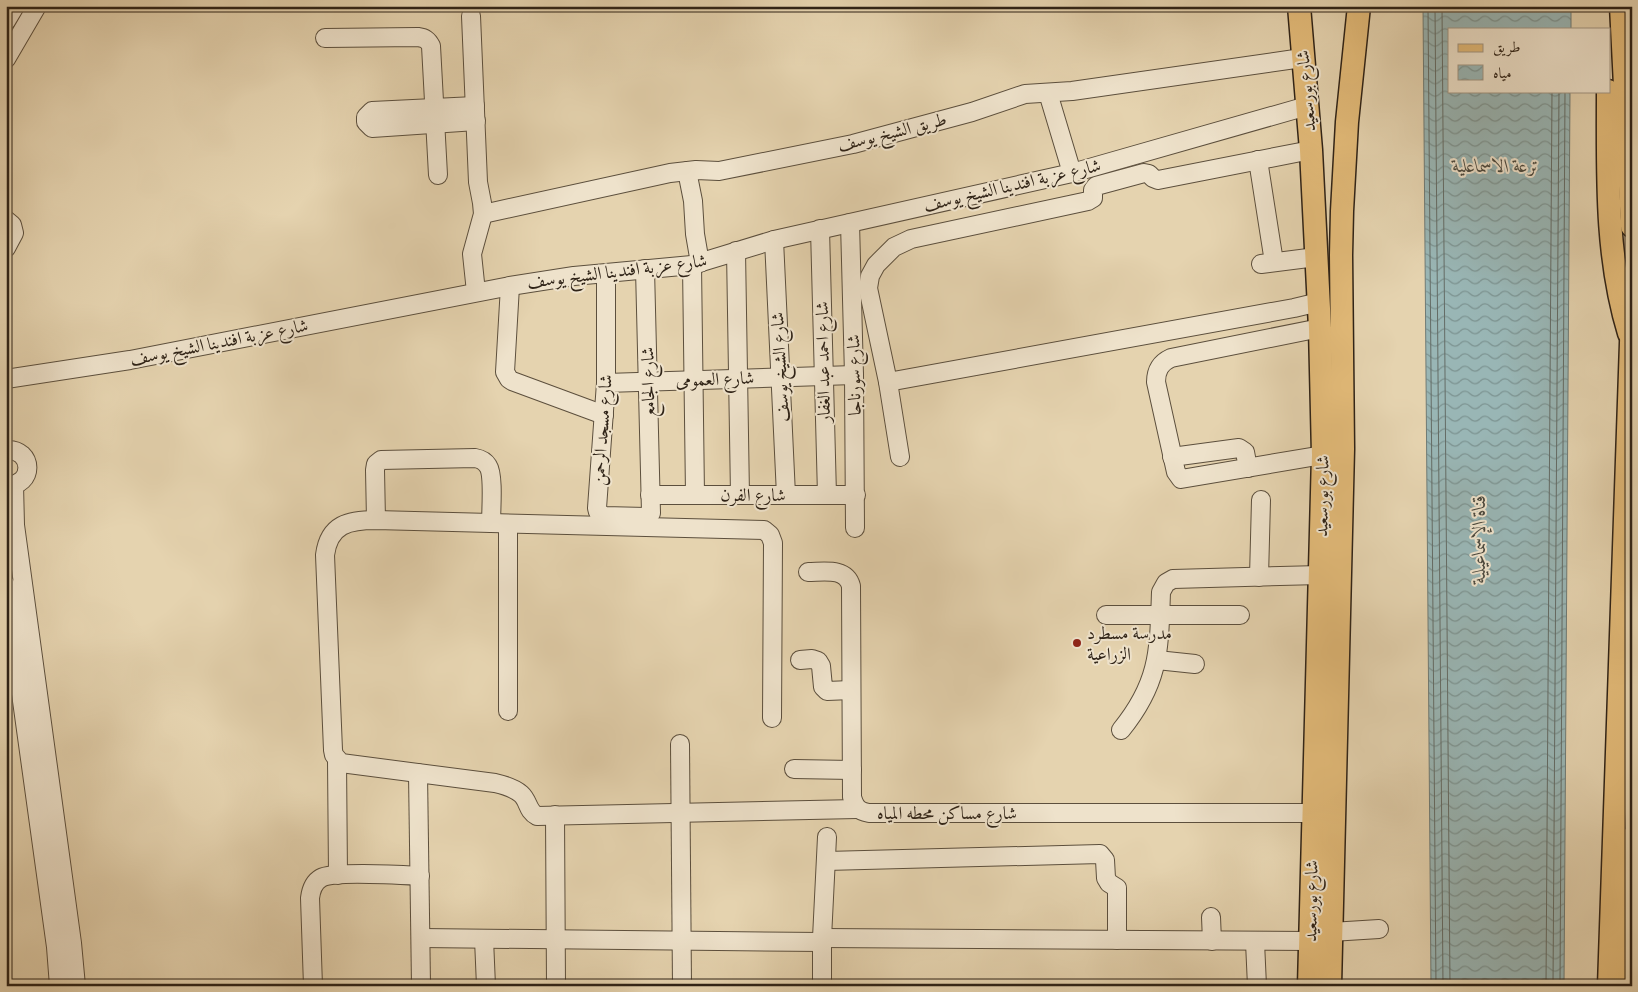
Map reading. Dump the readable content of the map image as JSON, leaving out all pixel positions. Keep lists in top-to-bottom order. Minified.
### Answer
{"streets":{"main road":["شارع بورسعيد"],"street":["طريق الشيخ يوسف","شارع عزبة افندينا الشيخ يوسف","شارع احمد عبد الغفار","شارع الشيخ يوسف","شارع سورناجا","شارع العمومى","شارع الجامع","شارع مسجد الرحمن","شارع الفرن","شارع مساكن محطه المياه"]},"crossings":[["شارع بورسعيد","طريق الشيخ يوسف"],["شارع بورسعيد","شارع عزبة افندينا الشيخ يوسف"],["شارع بورسعيد","شارع مساكن محطه المياه"],["شارع عزبة افندينا الشيخ يوسف","شارع احمد عبد الغفار"],["شارع عزبة افندينا الشيخ يوسف","شارع الشيخ يوسف"],["شارع عزبة افندينا الشيخ يوسف","شارع سورناجا"],["شارع عزبة افندينا الشيخ يوسف","شارع الجامع"],["شارع عزبة افندينا الشيخ يوسف","شارع مسجد الرحمن"],["شارع احمد عبد الغفار","شارع العمومى"],["شارع احمد عبد الغفار","شارع الفرن"],["شارع الشيخ يوسف","شارع العمومى"],["شارع الشيخ يوسف","شارع الفرن"],["شارع سورناجا","شارع العمومى"],["شارع سورناجا","شارع الفرن"],["شارع العمومى","شارع الجامع"],["شارع العمومى","شارع مسجد الرحمن"],["شارع الجامع","شارع مسجد الرحمن"],["شارع الجامع","شارع الفرن"],["شارع مسجد الرحمن","شارع الفرن"]],"water":["ترعة الاسماعلية","قناة الإسماعيلية"],"places":["مدرسة مسطرد الزراعية"],"legend":["طريق","مياه"]}
